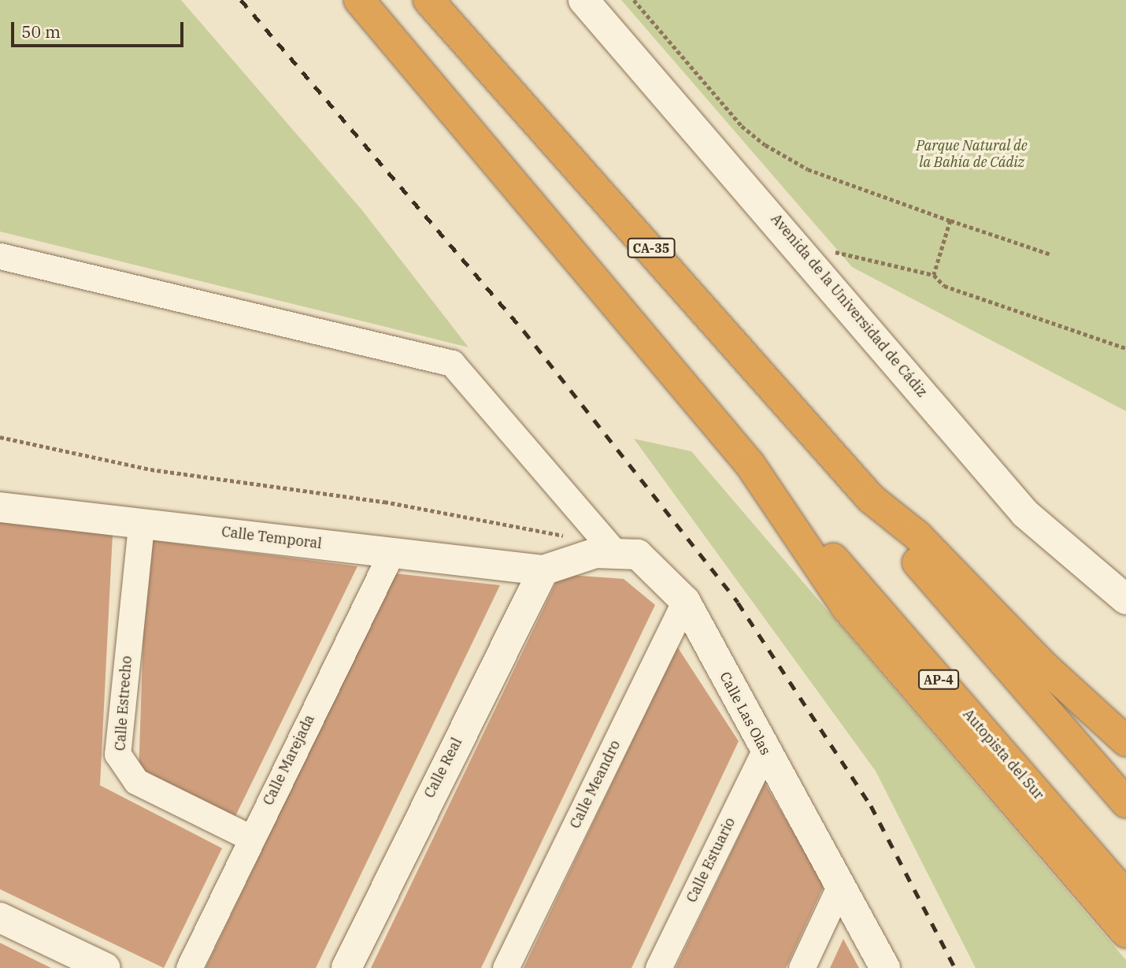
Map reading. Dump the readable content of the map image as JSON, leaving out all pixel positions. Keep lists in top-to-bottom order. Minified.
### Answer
{"streets":{"highway":["CA-35","AP-4","Autopista del Sur"],"street":["Avenida de la Universidad de Cádiz","Calle Temporal","Calle Estrecho","Calle Las Olas","Calle Marejada","Calle Real","Calle Meandro","Calle Estuario"]},"crossings":[["Calle Temporal","Calle Estrecho"],["Calle Temporal","Calle Las Olas"],["Calle Temporal","Calle Marejada"],["Calle Temporal","Calle Real"],["Calle Estrecho","Calle Marejada"],["Calle Las Olas","Calle Real"],["Calle Las Olas","Calle Meandro"],["Calle Las Olas","Calle Estuario"]],"parks":["Parque Natural de la Bahía de Cádiz"],"scale_bar":"50 m"}
